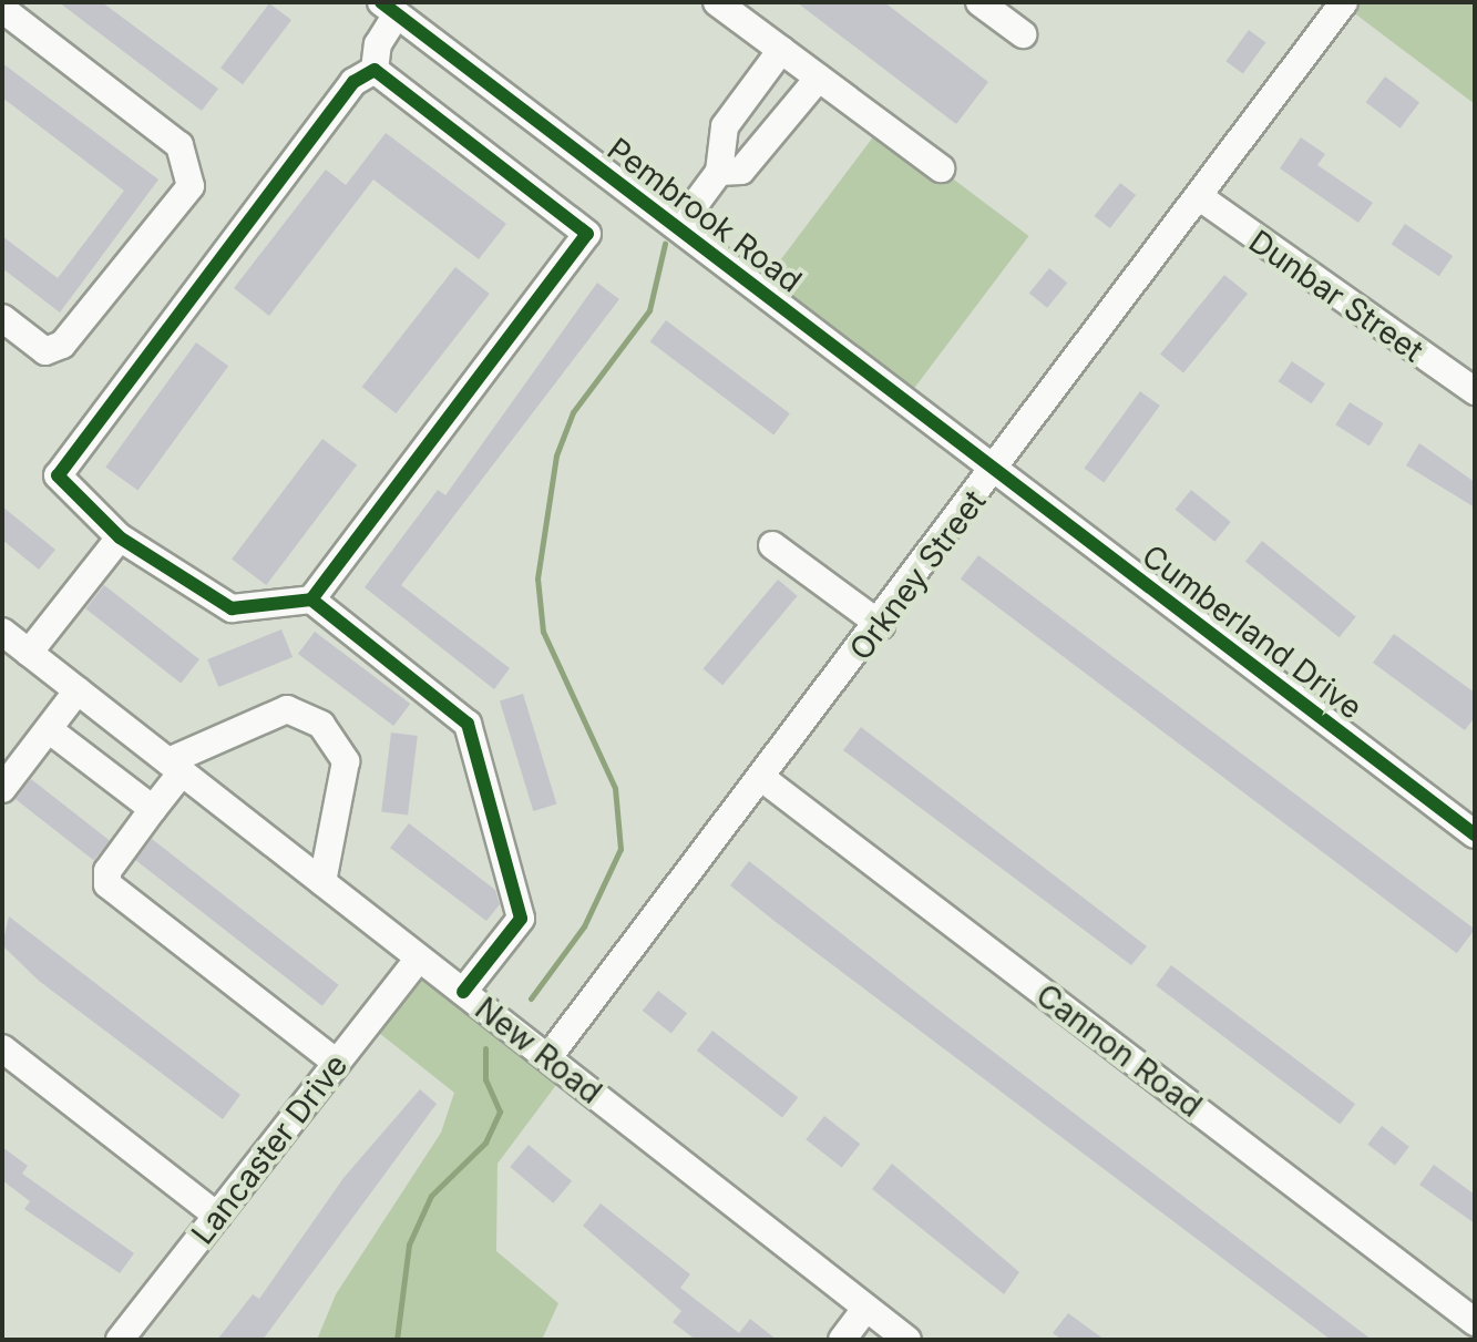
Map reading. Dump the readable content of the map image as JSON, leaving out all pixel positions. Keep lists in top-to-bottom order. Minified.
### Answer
{"streets":{"street":["Pembrook Road","Dunbar Street","Orkney Street","Cumberland Drive","New Road","Cannon Road","Lancaster Drive"]},"crossings":[["Pembrook Road","Orkney Street"],["Pembrook Road","Cumberland Drive"],["Dunbar Street","Orkney Street"],["Orkney Street","Cumberland Drive"],["Orkney Street","New Road"],["Orkney Street","Cannon Road"],["New Road","Lancaster Drive"]]}
